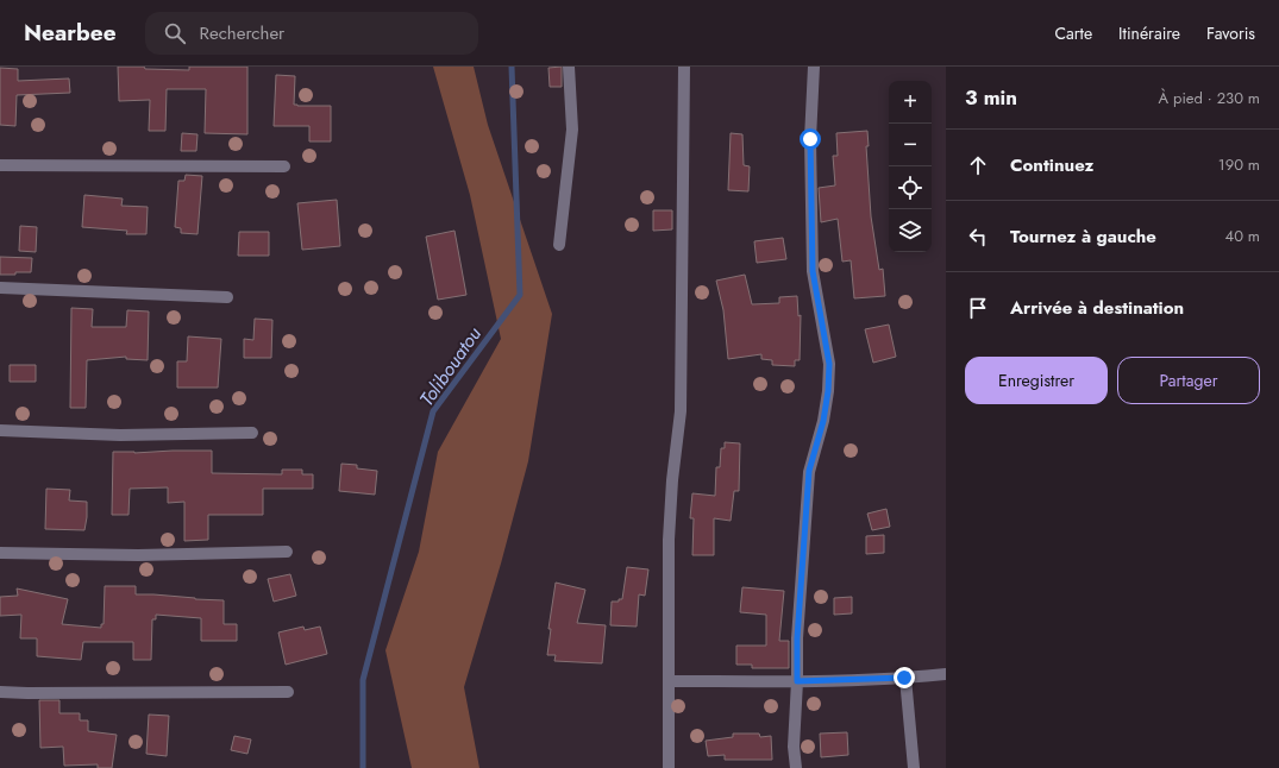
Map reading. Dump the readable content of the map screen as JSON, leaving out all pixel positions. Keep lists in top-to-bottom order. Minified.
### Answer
{"water":["Tolibouatou"],"page":{"header":"Nearbee","search":"Rechercher","nav":["Carte","Itinéraire","Favoris"],"heading":["3 min","À pied · 230 m"],"map_buttons":["+","−"],"list":[["Continuez","190 m"],["Tournez à gauche","40 m"],"Arrivée à destination"],"buttons":["Enregistrer","Partager"]}}
